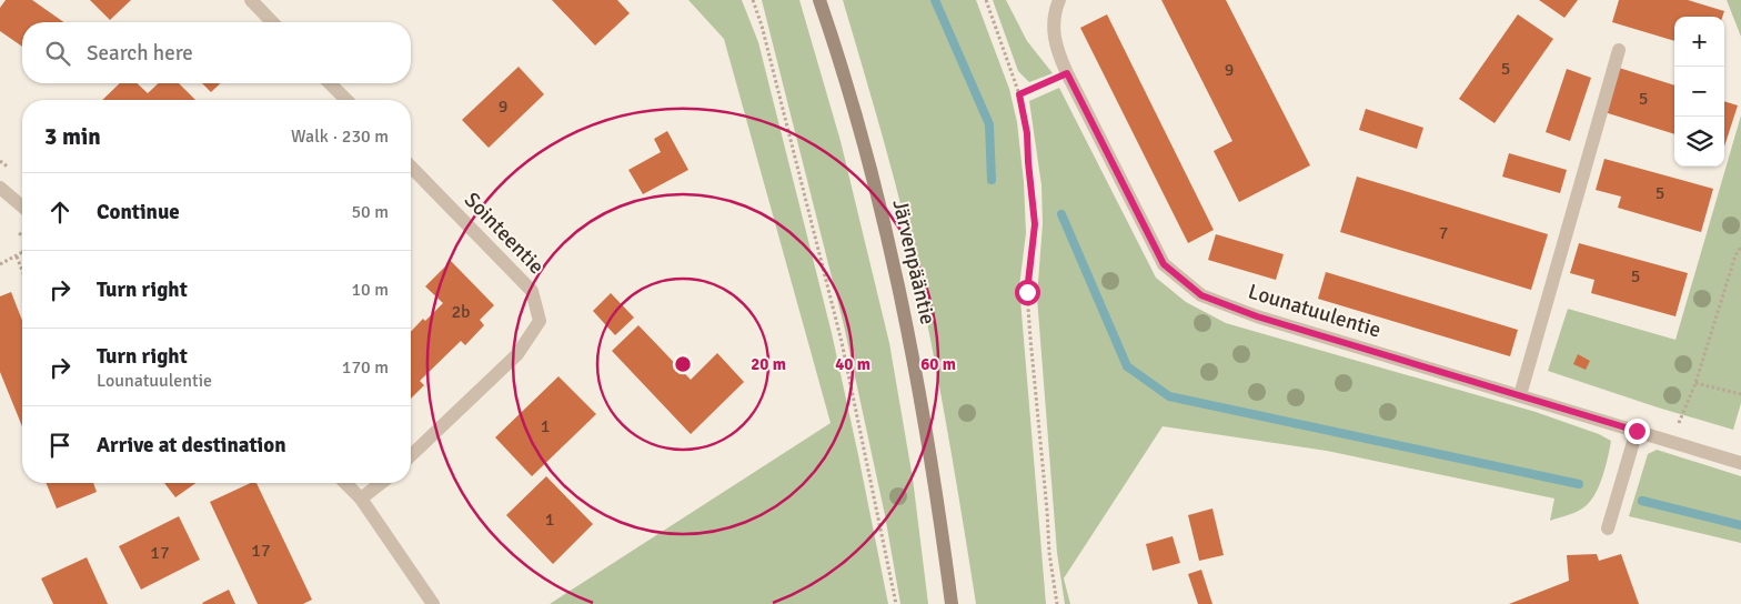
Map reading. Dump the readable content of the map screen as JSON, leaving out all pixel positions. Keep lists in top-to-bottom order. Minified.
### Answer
{"streets":{"main road":["Järvenpääntie"],"street":["Sointeentie","Lounatuulentie"]},"house_numbers":["5","9","5","9","5","7","5","2b","1","1","17","17"],"page":{"map_buttons":["+","−"],"search":"Search here","heading":["3 min","Walk · 230 m"],"list":[["Continue","50 m"],["Turn right","10 m"],["Turn right","Lounatuulentie","170 m"],"Arrive at destination"]},"rings":["20 m","40 m","60 m"]}
